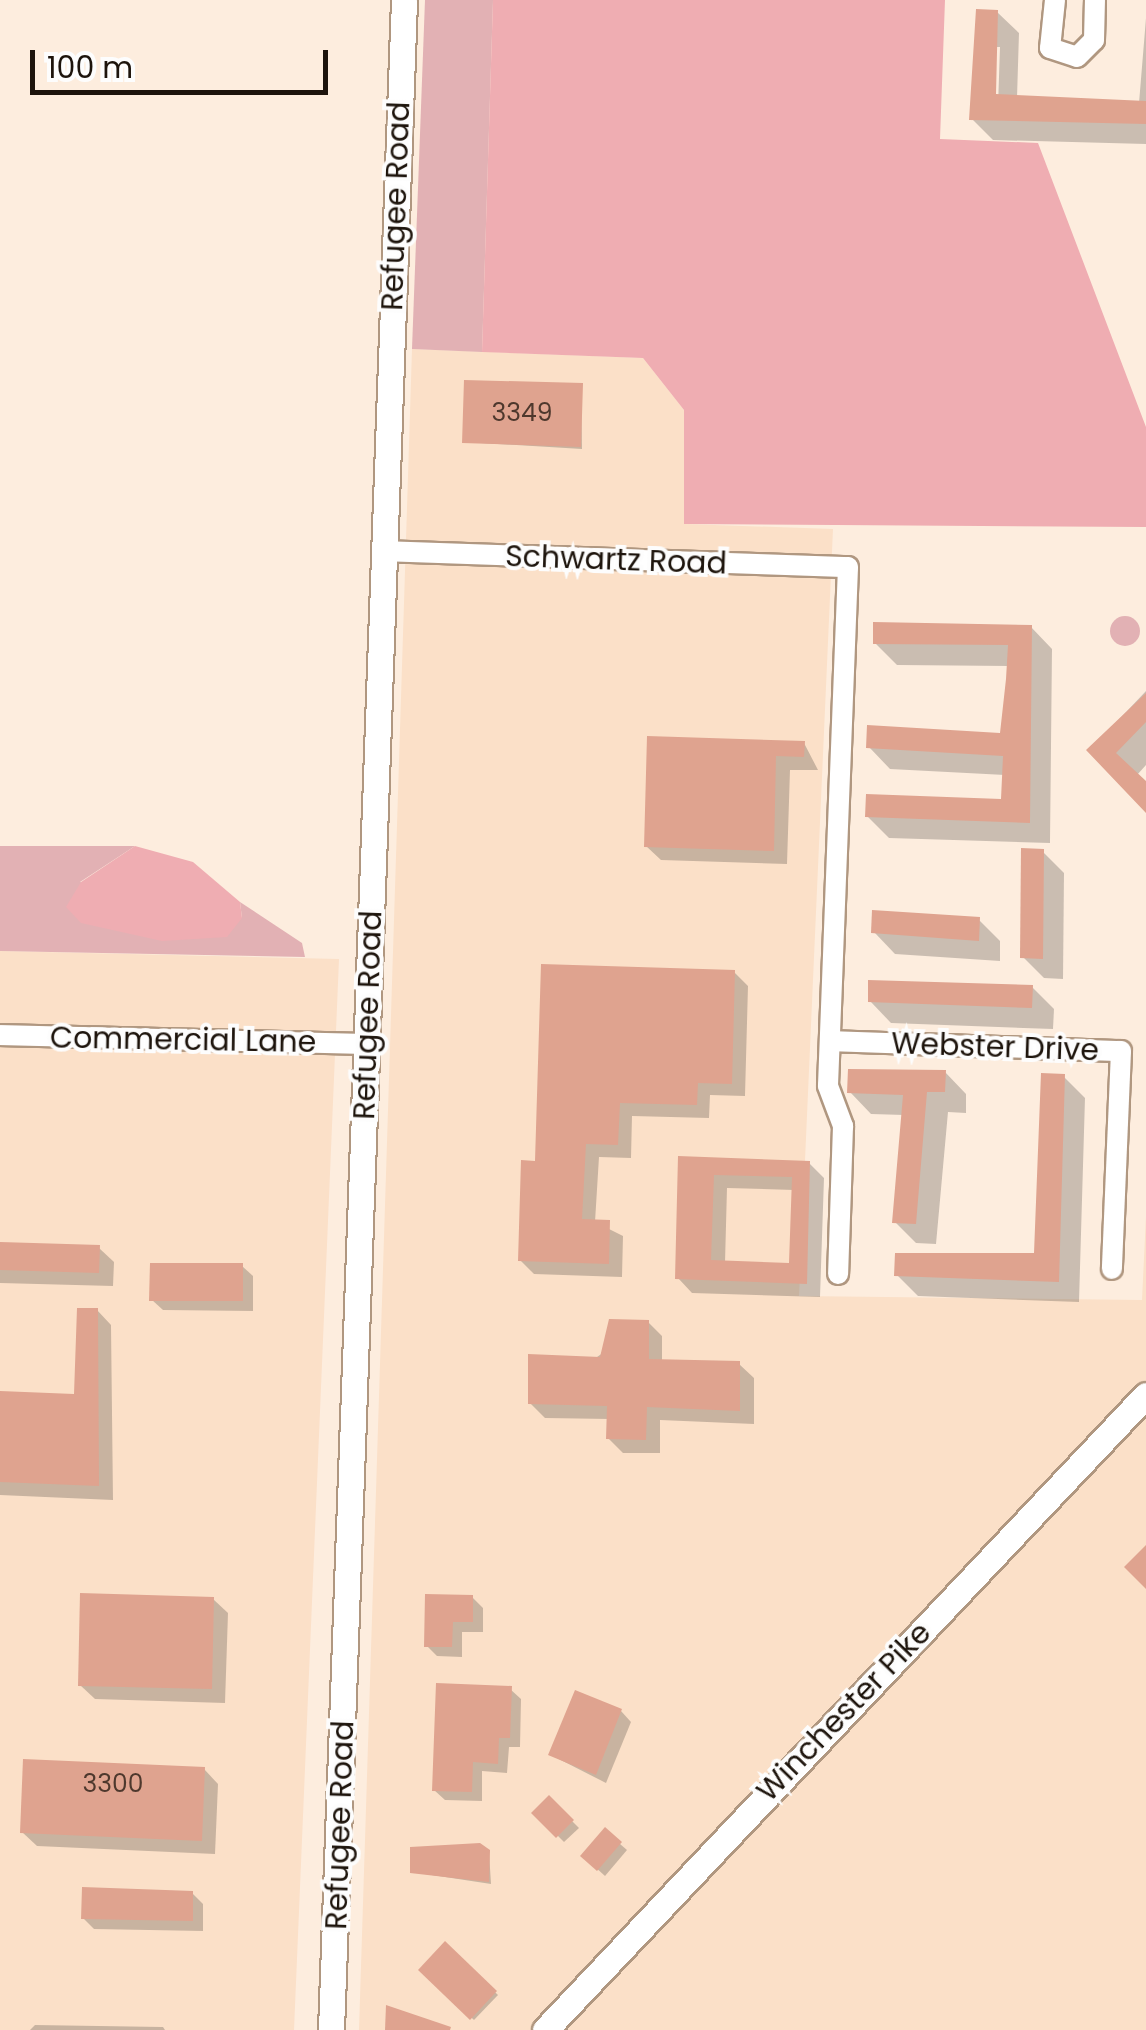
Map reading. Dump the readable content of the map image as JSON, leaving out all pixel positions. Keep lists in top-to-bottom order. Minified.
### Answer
{"streets":{"main road":["Refugee Road","Winchester Pike"],"street":["Schwartz Road","Commercial Lane","Webster Drive"]},"crossings":[["Refugee Road","Schwartz Road"],["Refugee Road","Commercial Lane"],["Schwartz Road","Webster Drive"]],"house_numbers":["3349","3300"],"scale_bar":"100 m"}
